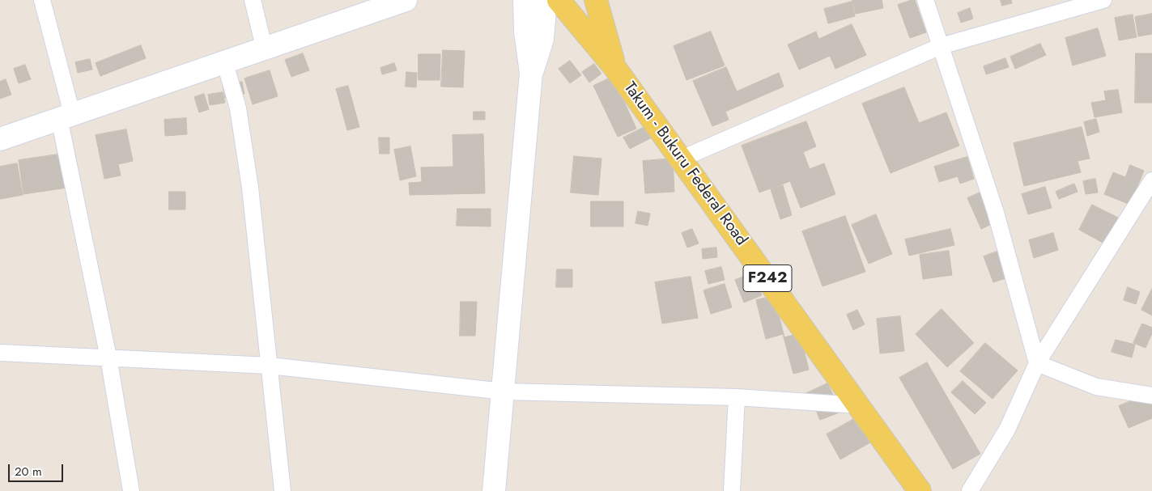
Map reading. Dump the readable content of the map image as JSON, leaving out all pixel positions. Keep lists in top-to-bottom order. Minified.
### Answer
{"streets":{"main road":["Takum - Bukuru Federal Road","F242"]},"crossings":[["Takum - Bukuru Federal Road","F242"]],"scale_bar":"20 m"}
